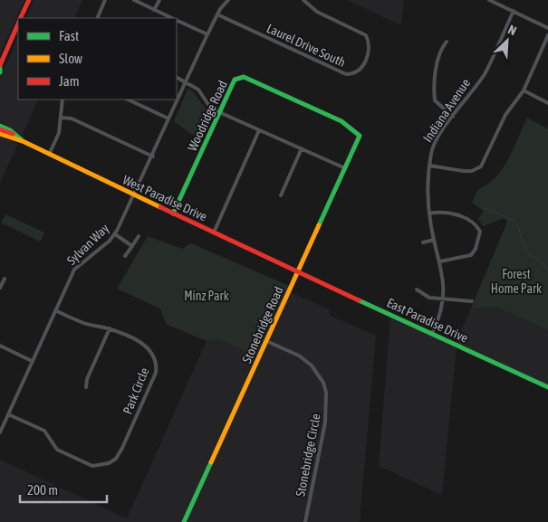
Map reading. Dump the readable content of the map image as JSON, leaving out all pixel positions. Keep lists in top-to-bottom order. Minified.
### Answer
{"streets":{"street":["Laurel Drive South","Indiana Avenue","Woodridge Road","West Paradise Drive","Sylvan Way","East Paradise Drive","Stonebridge Road","Park Circle","Stonebridge Circle"]},"crossings":[["Laurel Drive South","Sylvan Way"],["Indiana Avenue","East Paradise Drive"],["Woodridge Road","West Paradise Drive"],["Woodridge Road","Stonebridge Road"],["West Paradise Drive","Sylvan Way"],["West Paradise Drive","East Paradise Drive"],["West Paradise Drive","Stonebridge Road"],["Sylvan Way","Park Circle"],["East Paradise Drive","Stonebridge Road"],["Stonebridge Road","Stonebridge Circle"]],"parks":["Forest Home Park","Minz Park"],"legend":["Fast","Slow","Jam"],"scale_bar":"200 m","north":"top right"}
